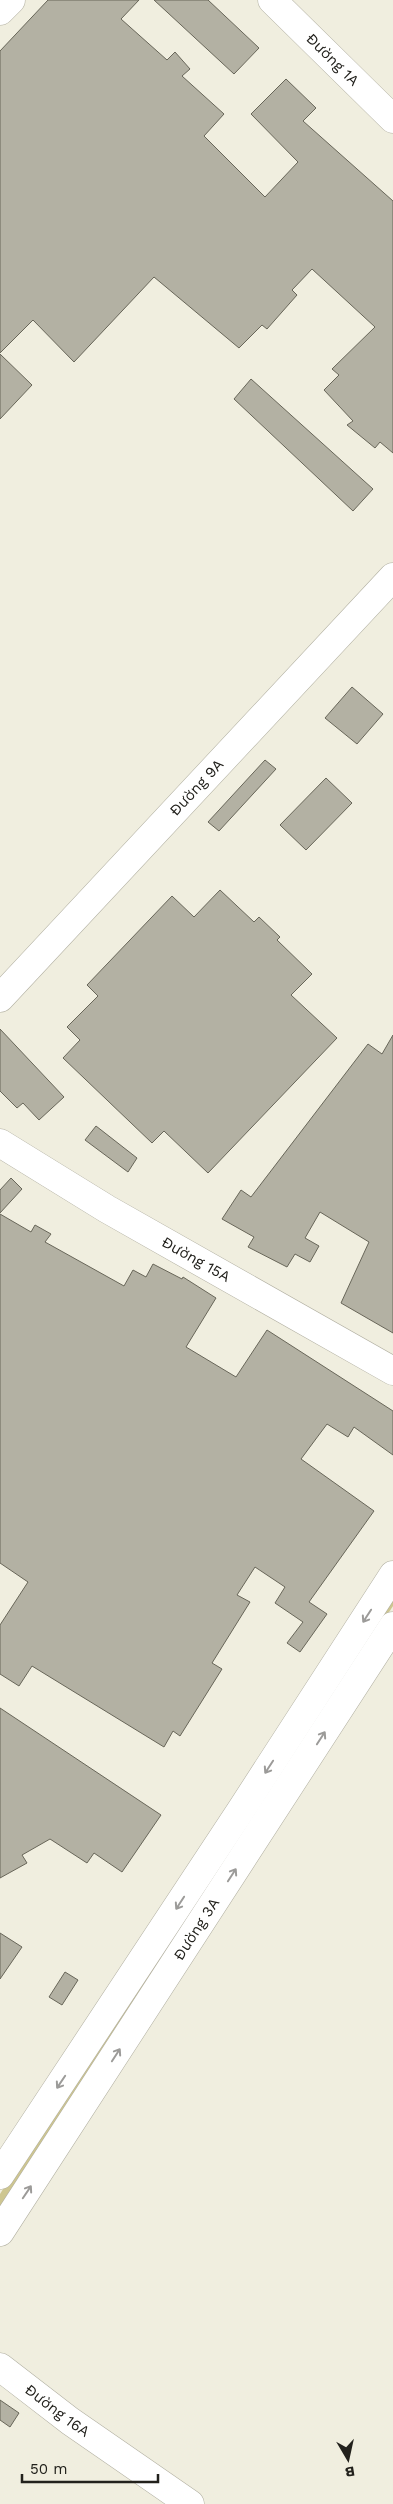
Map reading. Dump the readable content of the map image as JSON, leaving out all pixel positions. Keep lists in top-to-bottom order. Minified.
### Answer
{"streets":{"street":["Đường 1A","Đường 9A","Đường 15A","Đường 3A","Đường 16A"]},"scale_bar":"50 m","north":"bottom"}
